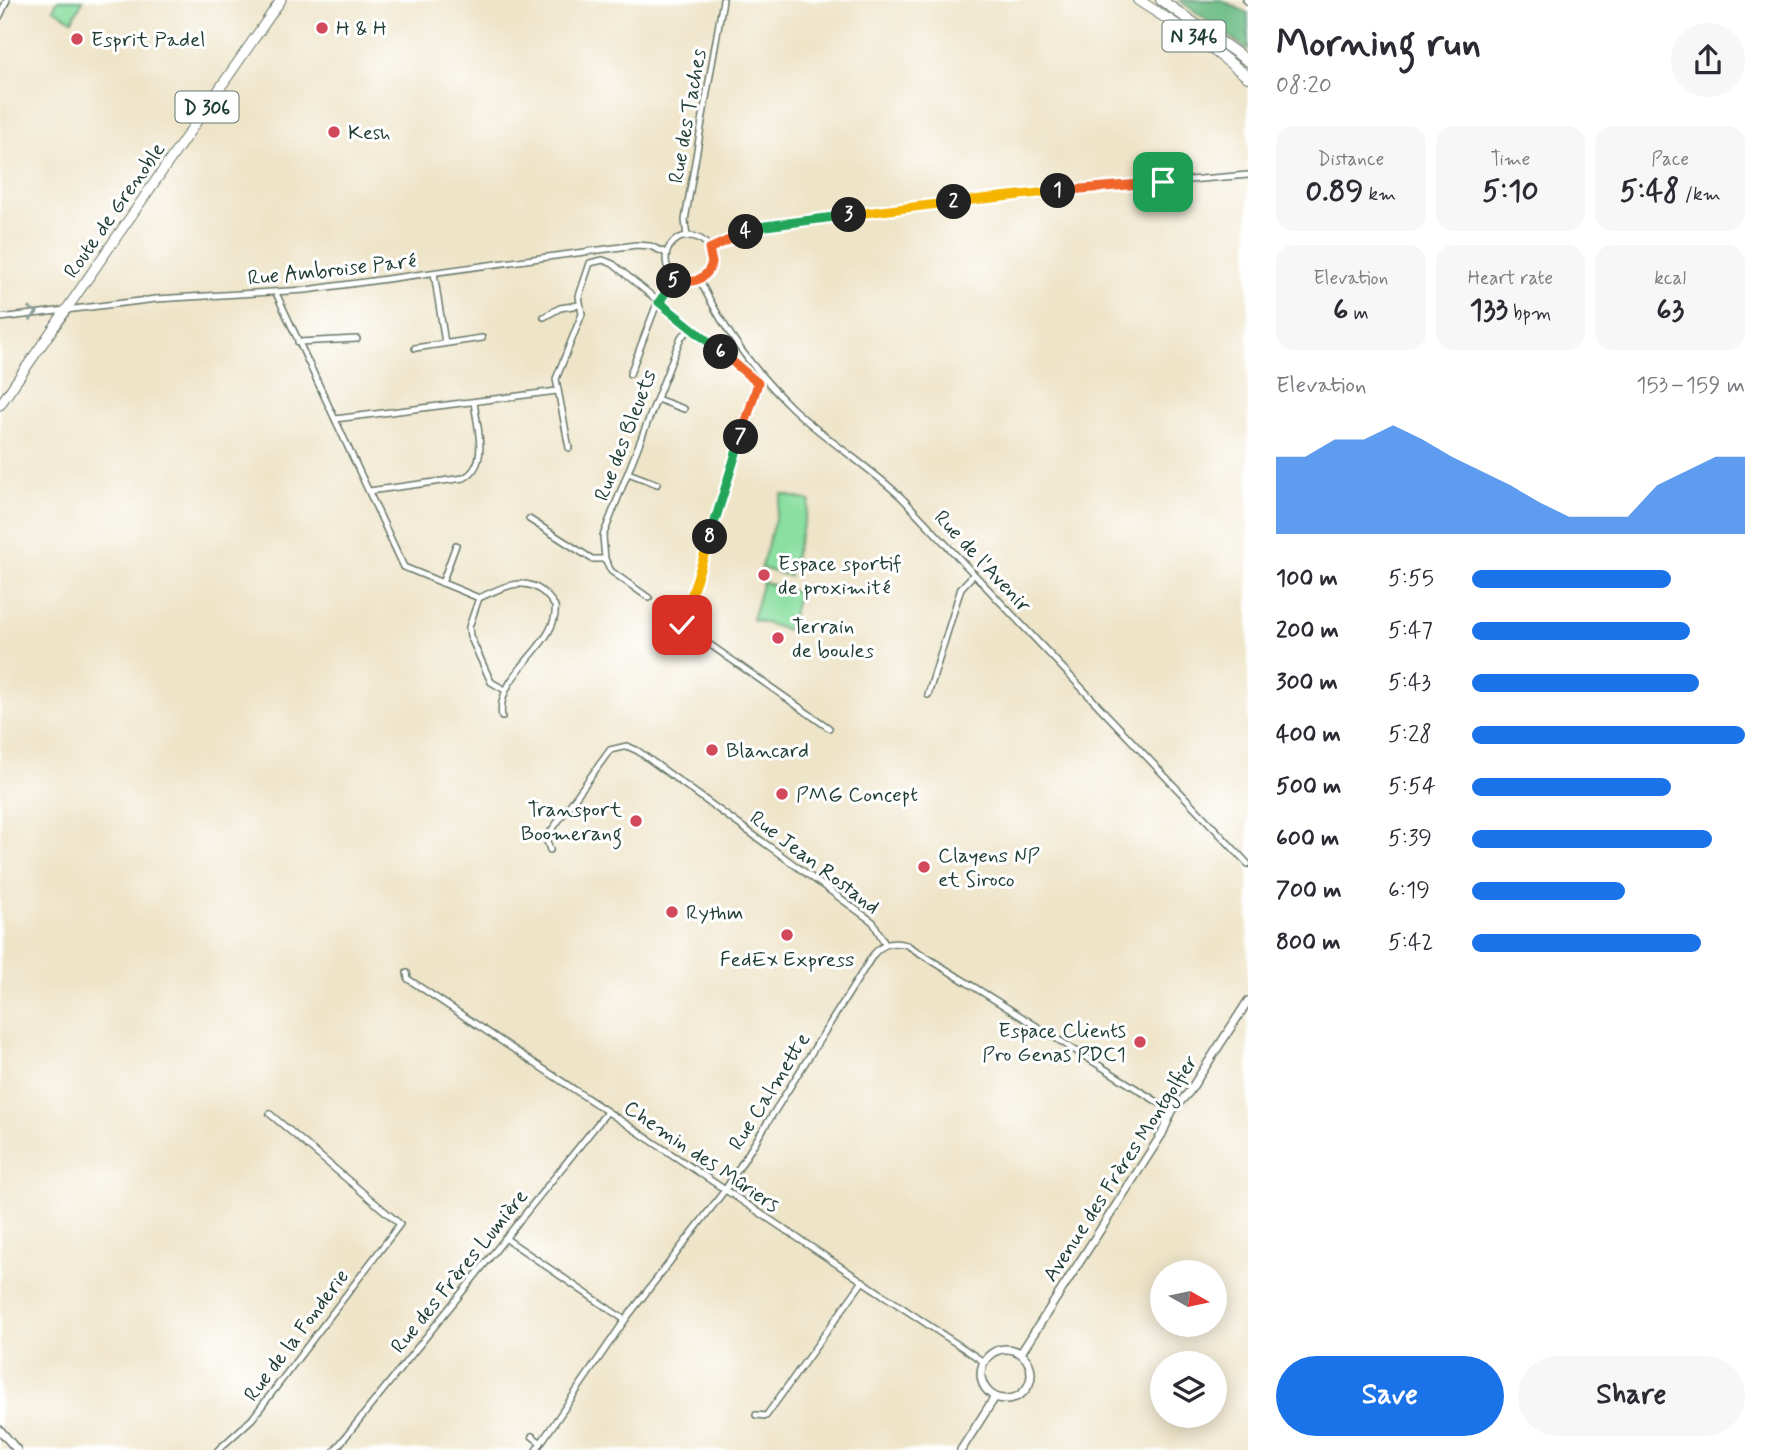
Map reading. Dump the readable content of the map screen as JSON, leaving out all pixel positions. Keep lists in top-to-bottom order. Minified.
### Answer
{"streets":{"highway":["N 346"],"main road":["D 306","Route de Grenoble"],"street":["Rue des Taches","Rue Ambroise Paré","Rue des Bleuets","Rue de l'Avenir","Rue Jean Rostand","Rue Calmette","Chemin des Mûriers","Avenue des Frères Montgolfier","Rue des Frères Lumière","Rue de la Fonderie"]},"crossings":[["Rue des Taches","Rue Ambroise Paré"],["Rue des Taches","Rue de l'Avenir"],["Route de Grenoble","Rue Ambroise Paré"],["Rue Ambroise Paré","Rue de l'Avenir"],["Rue Jean Rostand","Rue Calmette"],["Rue Jean Rostand","Avenue des Frères Montgolfier"],["Rue Calmette","Chemin des Mûriers"],["Chemin des Mûriers","Avenue des Frères Montgolfier"],["Chemin des Mûriers","Rue des Frères Lumière"]],"places":["H & H","Esprit Padel","Kesh","Espace sportif de proximité","Terrain de boules","Blancard","PMG Concept","Transport Boomerang","Clayens NP et Siroco","Rythm","FedEx Express","Espace Clients Pro Genas PDC1"],"north":"right","page":{"heading":["Morning run","08:20"],"stats":[["Distance","0.89 km"],["Time","5:10"],["Pace","5:48 /km"],["Elevation","6 m"],["Heart rate","133 bpm"],["kcal","63"]],"pins":["1","2","3","4","5","6","7","8"],"chart":["Elevation","153–159 m"],"list":[{"name":"100 m","note":"5:55"},{"name":"200 m","note":"5:47"},{"name":"300 m","note":"5:43"},{"name":"400 m","note":"5:28"},{"name":"500 m","note":"5:54"},{"name":"600 m","note":"5:39"},{"name":"700 m","note":"6:19"},{"name":"800 m","note":"5:42"}],"buttons":["Save","Share"]}}
